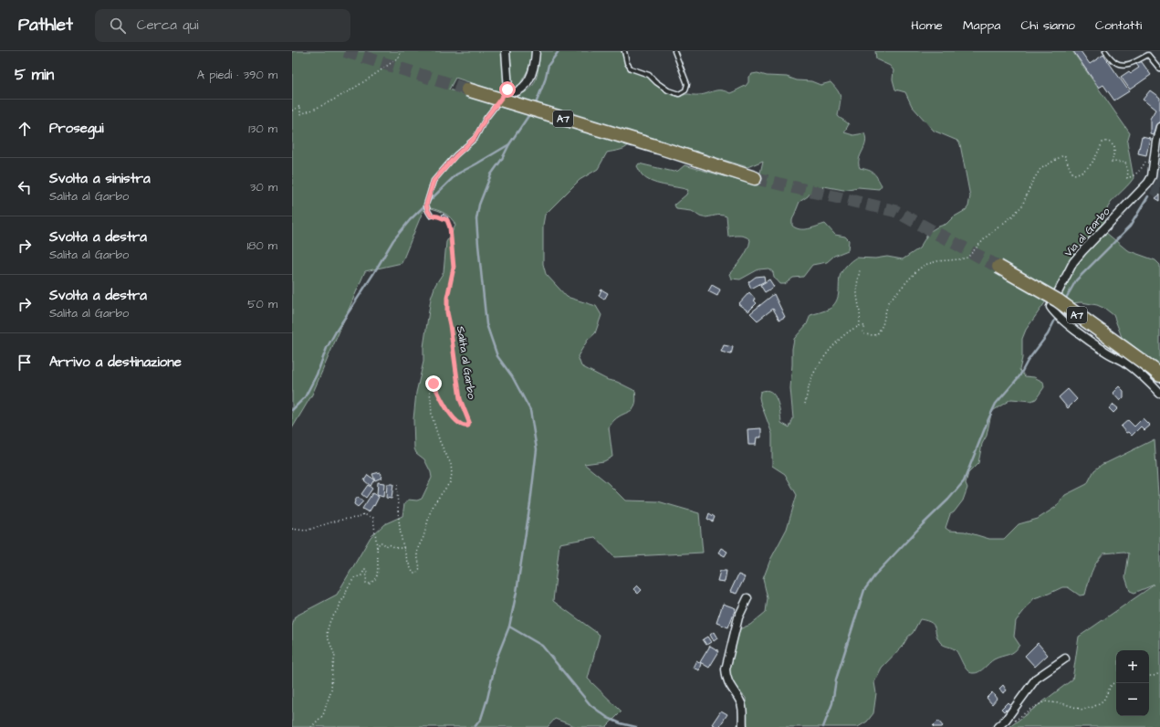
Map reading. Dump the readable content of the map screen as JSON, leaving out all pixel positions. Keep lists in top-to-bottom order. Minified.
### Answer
{"streets":{"highway":["A7"],"street":["Via al Garbo"],"path":["Salita al Garbo"]},"page":{"header":"Pathlet","search":"Cerca qui","nav":["Home","Mappa","Chi siamo","Contatti"],"heading":["5 min","A piedi · 390 m"],"list":[["Prosegui","130 m"],["Svolta a sinistra","Salita al Garbo","30 m"],["Svolta a destra","Salita al Garbo","180 m"],["Svolta a destra","Salita al Garbo","50 m"],"Arrivo a destinazione"],"map_buttons":["+","−"]}}
